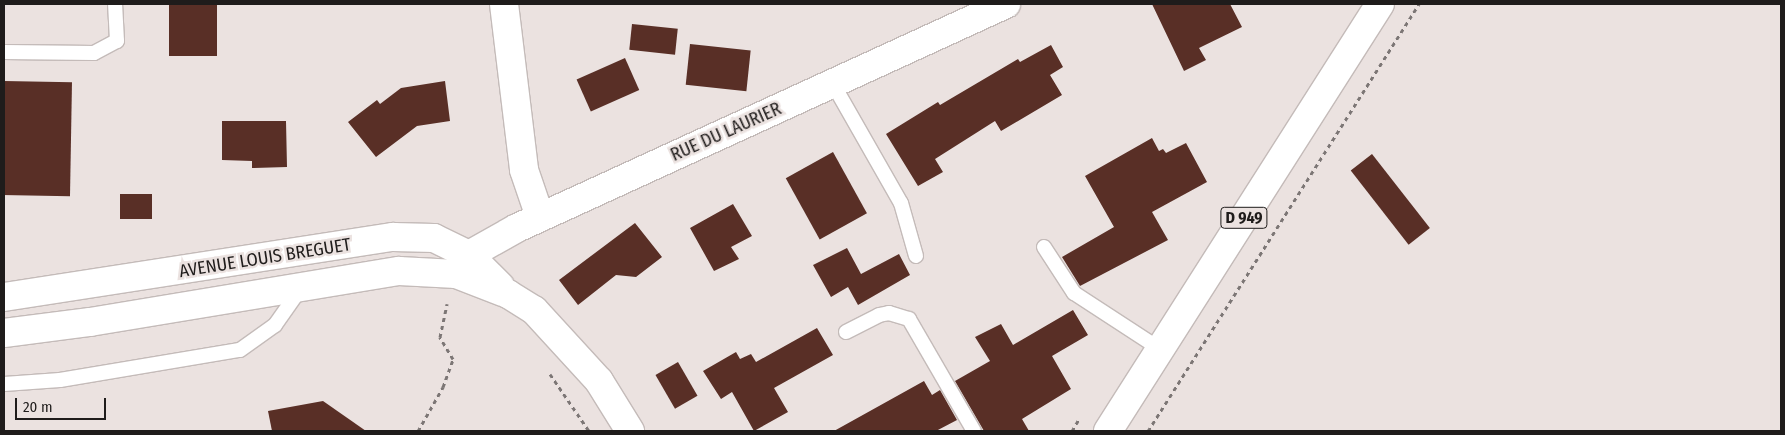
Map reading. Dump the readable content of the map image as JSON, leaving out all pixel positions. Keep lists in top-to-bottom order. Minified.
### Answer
{"streets":{"street":["RUE DU LAURIER","D 949","AVENUE LOUIS BREGUET"]},"crossings":[["RUE DU LAURIER","AVENUE LOUIS BREGUET"]],"scale_bar":"20 m"}
